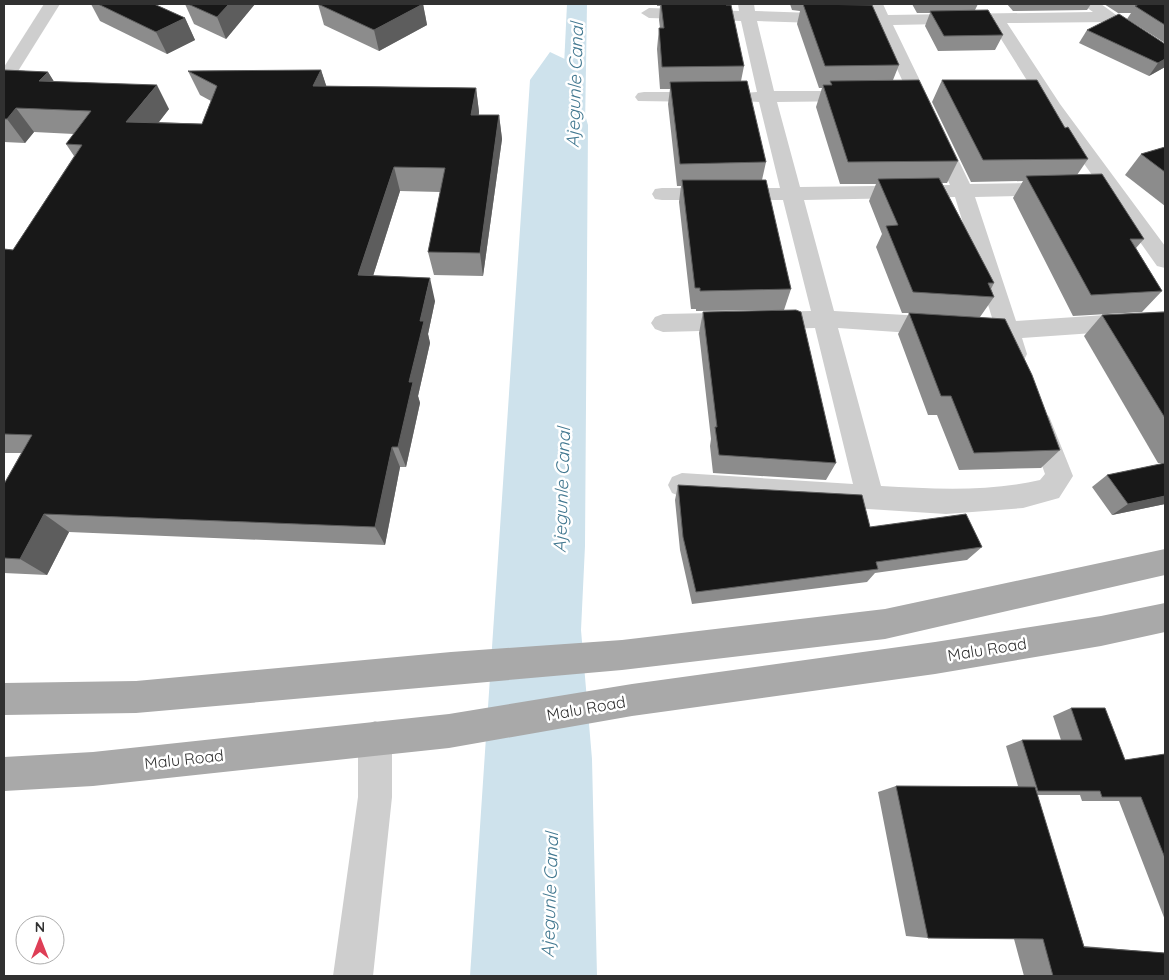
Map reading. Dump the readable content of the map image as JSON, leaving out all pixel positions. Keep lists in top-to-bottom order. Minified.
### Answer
{"streets":{"main road":["Malu Road"]},"water":["Ajegunle Canal"],"north":"top"}
